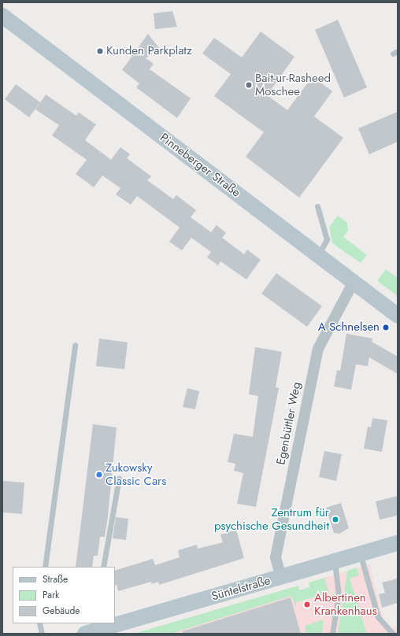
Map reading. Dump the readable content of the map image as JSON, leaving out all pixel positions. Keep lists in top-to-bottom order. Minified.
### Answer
{"streets":{"main road":["Pinneberger Straße","Süntelstraße"],"street":["Egenbüttler Weg"]},"crossings":[["Pinneberger Straße","Egenbüttler Weg"],["Egenbüttler Weg","Süntelstraße"]],"places":["Kunden Parkplatz","Bait-ur-Rasheed Moschee","A Schnelsen","Zukowsky Classic Cars","Zentrum für psychische Gesundheit","Albertinen Krankenhaus"],"legend":["Straße","Park","Gebäude"]}
